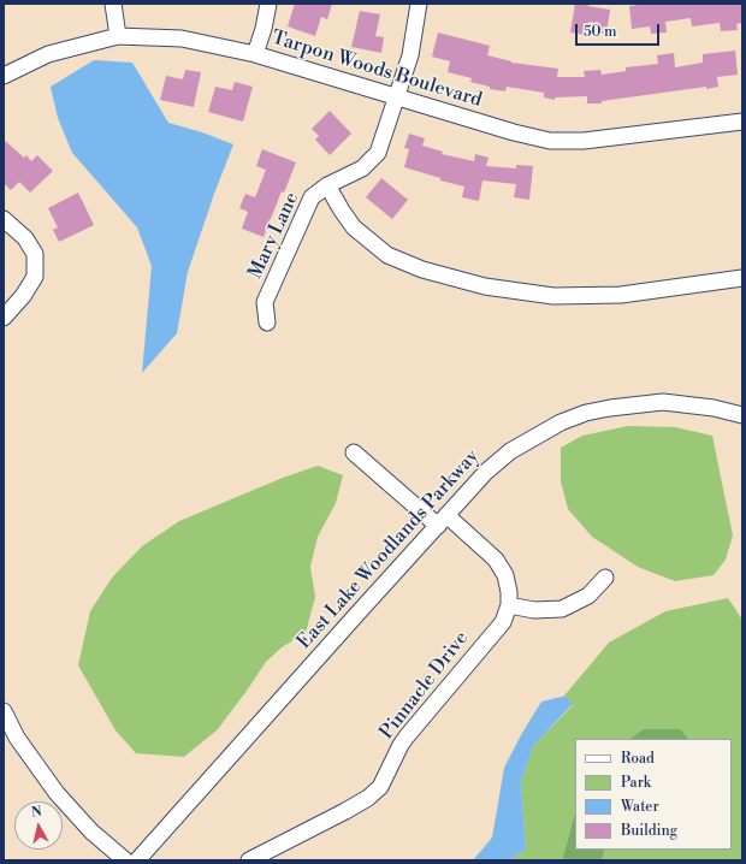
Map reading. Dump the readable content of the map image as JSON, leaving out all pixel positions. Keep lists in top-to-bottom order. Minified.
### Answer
{"streets":{"street":["Tarpon Woods Boulevard","Mary Lane","East Lake Woodlands Parkway","Pinnacle Drive"]},"crossings":[["Tarpon Woods Boulevard","Mary Lane"]],"legend":["Road","Park","Water","Building"],"scale_bar":"50 m","north":"top"}
